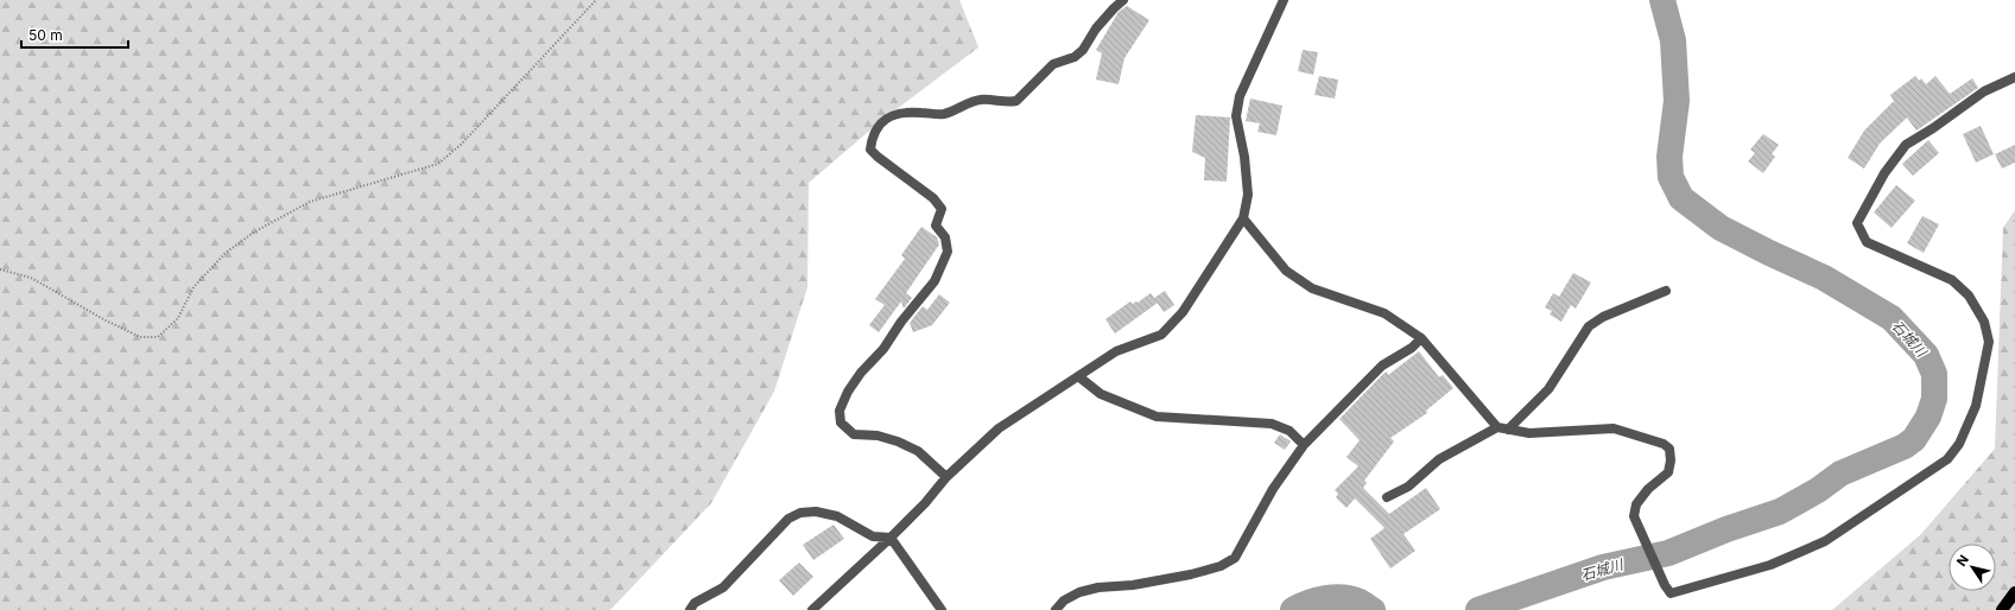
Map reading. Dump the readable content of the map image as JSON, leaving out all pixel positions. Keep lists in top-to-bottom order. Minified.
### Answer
{"water":["石城川"],"scale_bar":"50 m","north":"top left"}
